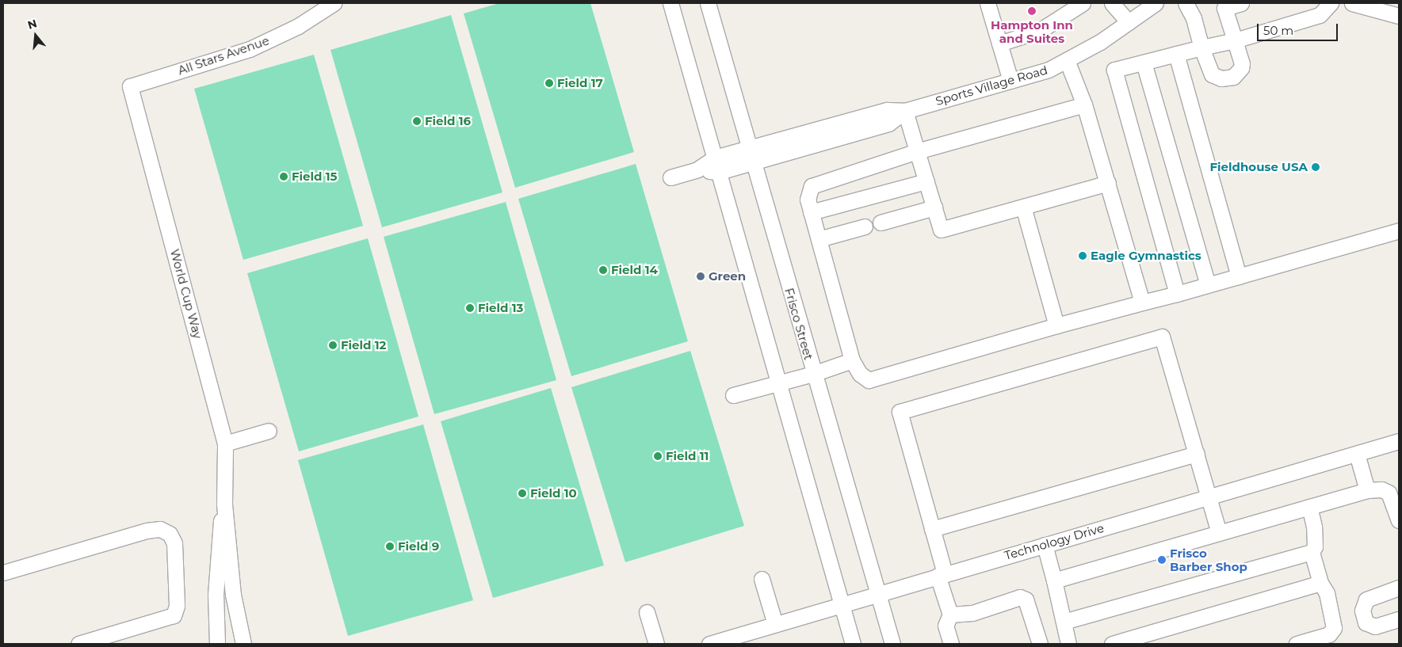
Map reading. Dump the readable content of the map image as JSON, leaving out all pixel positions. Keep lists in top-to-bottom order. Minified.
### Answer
{"streets":{"street":["All Stars Avenue","Sports Village Road","World Cup Way","Frisco Street","Technology Drive"]},"crossings":[["All Stars Avenue","World Cup Way"],["Sports Village Road","Frisco Street"],["Frisco Street","Technology Drive"]],"places":["Hampton Inn and Suites","Field 17","Field 16","Fieldhouse USA","Field 15","Eagle Gymnastics","Field 14","Green","Field 13","Field 12","Field 11","Field 10","Field 9","Frisco Barber Shop"],"scale_bar":"50 m","north":"top"}
